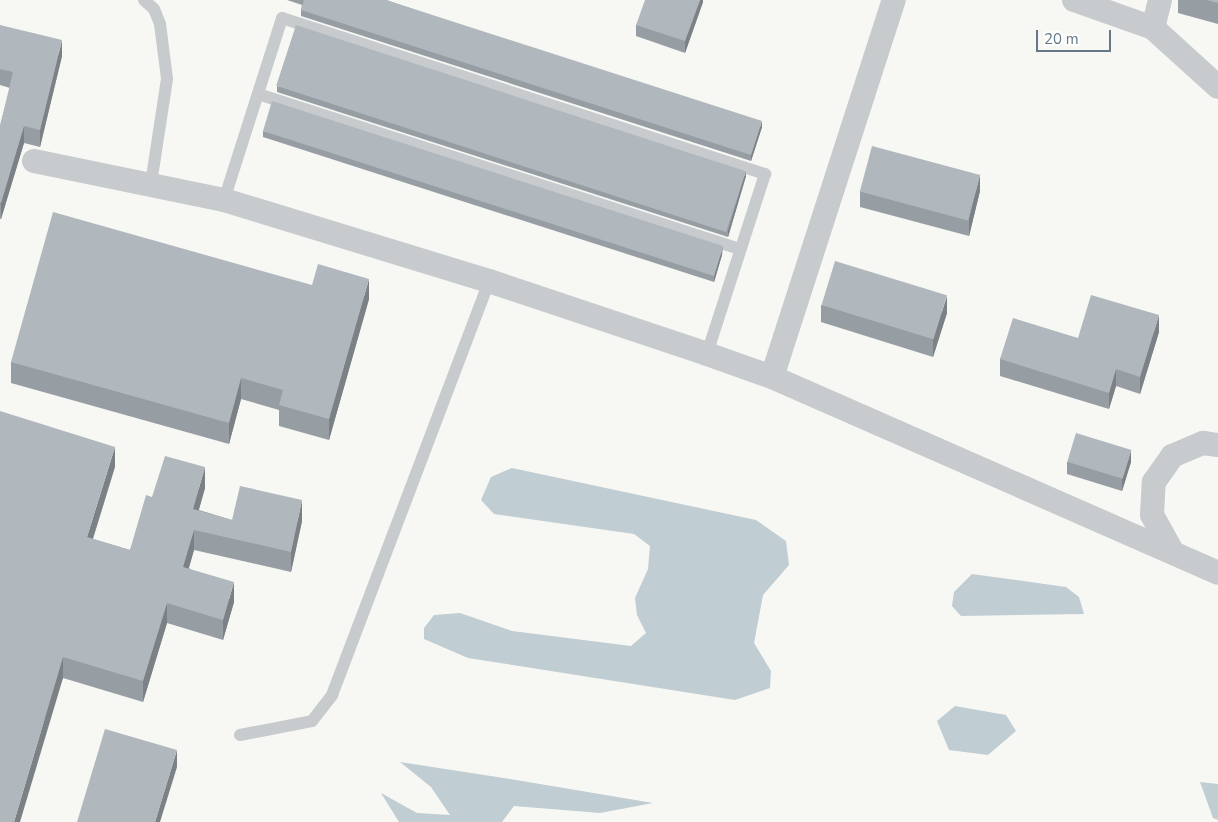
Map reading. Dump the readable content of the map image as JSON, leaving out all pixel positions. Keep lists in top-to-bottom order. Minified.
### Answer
{"scale_bar":"20 m"}
